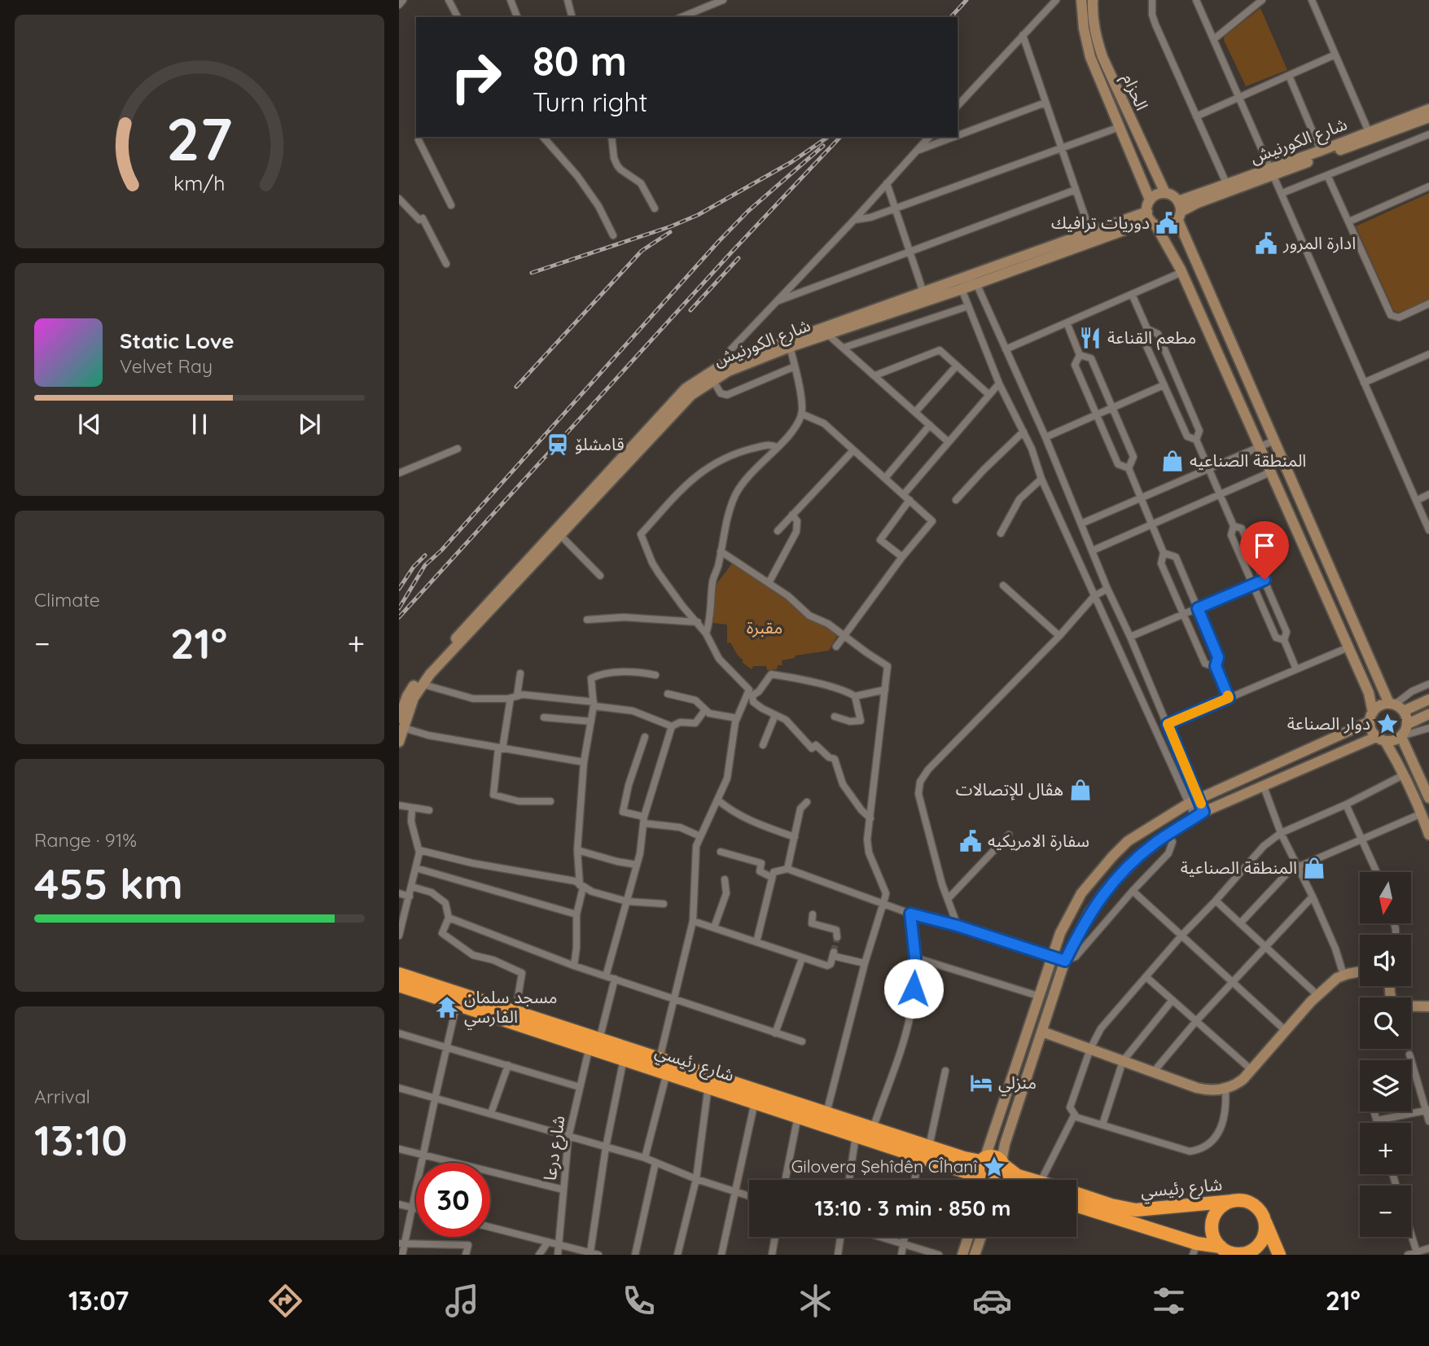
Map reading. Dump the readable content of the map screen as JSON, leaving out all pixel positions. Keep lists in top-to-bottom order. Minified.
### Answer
{"streets":{"highway":["شارع رئيسي"],"street":["الحزام","شارع الكورنيش","شارع درعا"]},"crossings":[["الحزام","شارع الكورنيش"],["شارع رئيسي","شارع درعا"]],"parks":["مقبرة"],"places":{"public building":["دوريات ترافيك","ادارة المرور","سفارة الامريكيه"],"restaurant":["مطعم القناعة"],"station":["قامشلۆ"],"shop":["المنطقة الصناعيه","هڤال للإتصالات","المنطقة الصناعية"],"place":["دوار الصناعة","Gilovera Şehîdên CÎhanî"],"temple":["مسجد سلمان الفارسي"],"hotel":["منزلي"]},"north":"bottom","page":{"turn":["80 m","Turn right"],"song":["Static Love","Velvet Ray"],"tile":["Climate",["Range · 91%","455 km"],["Arrival","13:10"]],"heat":["−","21°","+"],"map_buttons":["+","−"],"limit":"30","trip":"13:10 · 3 min · 850 m","tabs":["13:07","21°"],"gauge":["27","km/h"]}}
